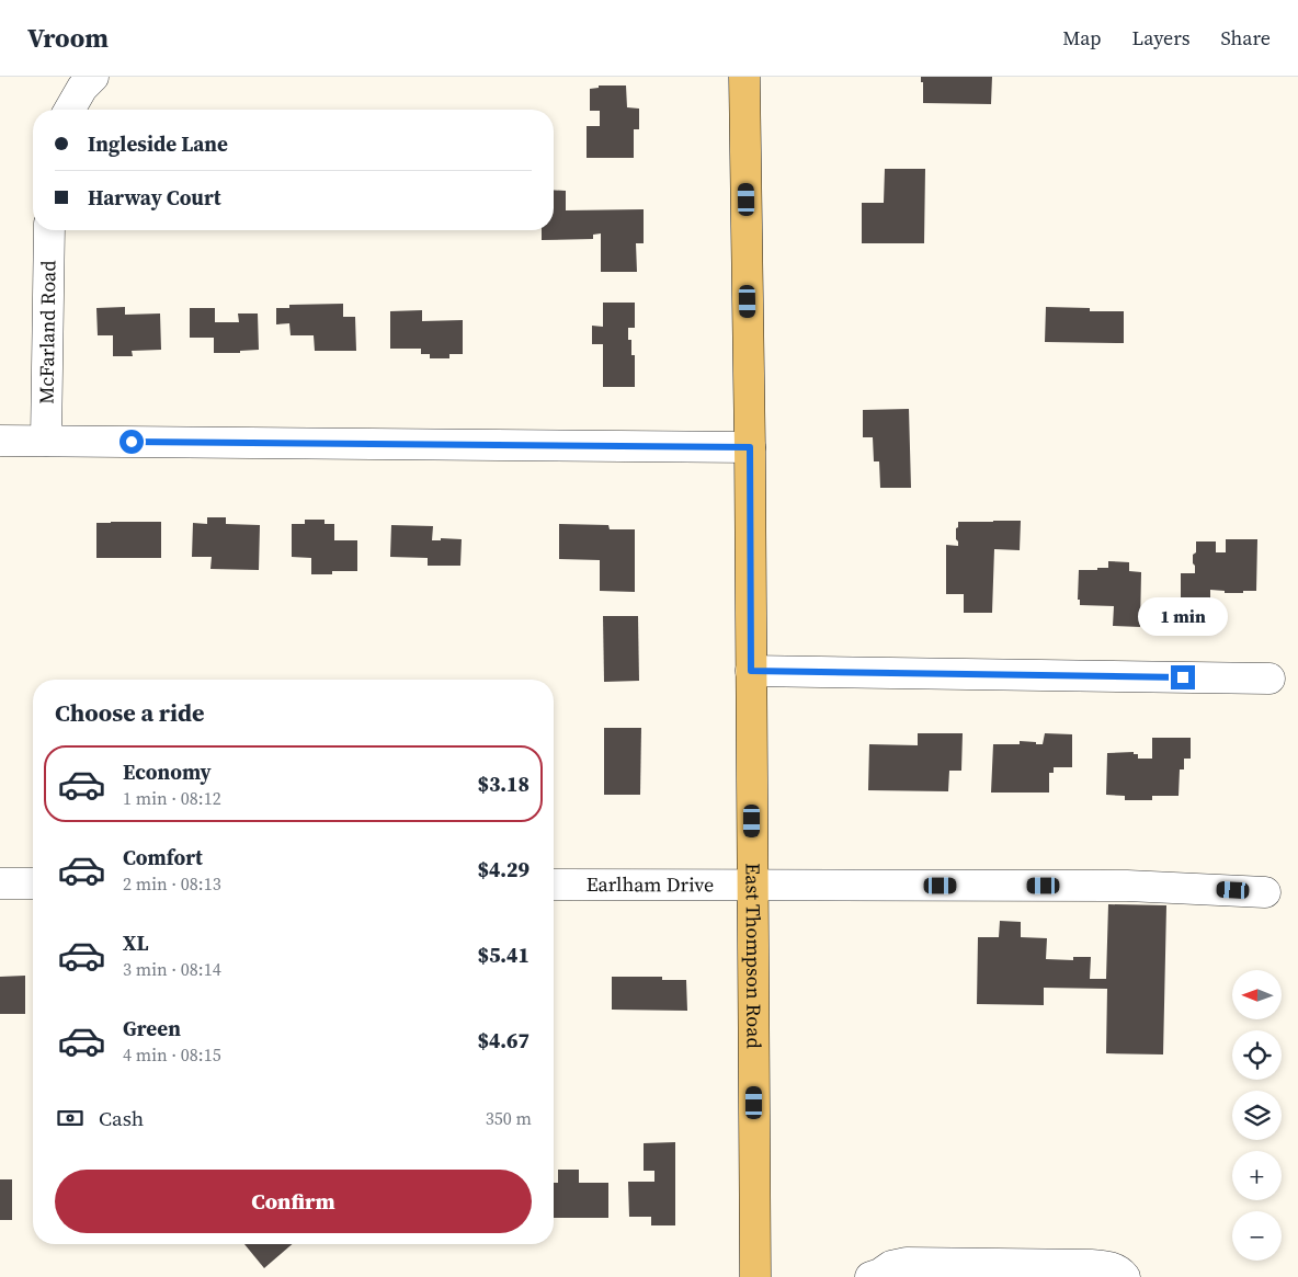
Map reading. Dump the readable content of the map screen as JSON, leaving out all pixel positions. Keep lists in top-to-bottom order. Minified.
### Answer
{"streets":{"main road":["East Thompson Road"],"street":["McFarland Road","Earlham Drive"]},"crossings":[["Earlham Drive","East Thompson Road"]],"north":"left","page":{"header":"Vroom","nav":["Map","Layers","Share"],"banner":["Ingleside Lane","Harway Court"],"bubble":"1 min","heading":"Choose a ride","list":[{"name":"Economy","note":"1 min · 08:12","value":"$3.18"},{"name":"Comfort","note":"2 min · 08:13","value":"$4.29"},{"name":"XL","note":"3 min · 08:14","value":"$5.41"},{"name":"Green","note":"4 min · 08:15","value":"$4.67"}],"map_buttons":["+","−"],"pay":["Cash","350 m"],"buttons":"Confirm"}}
